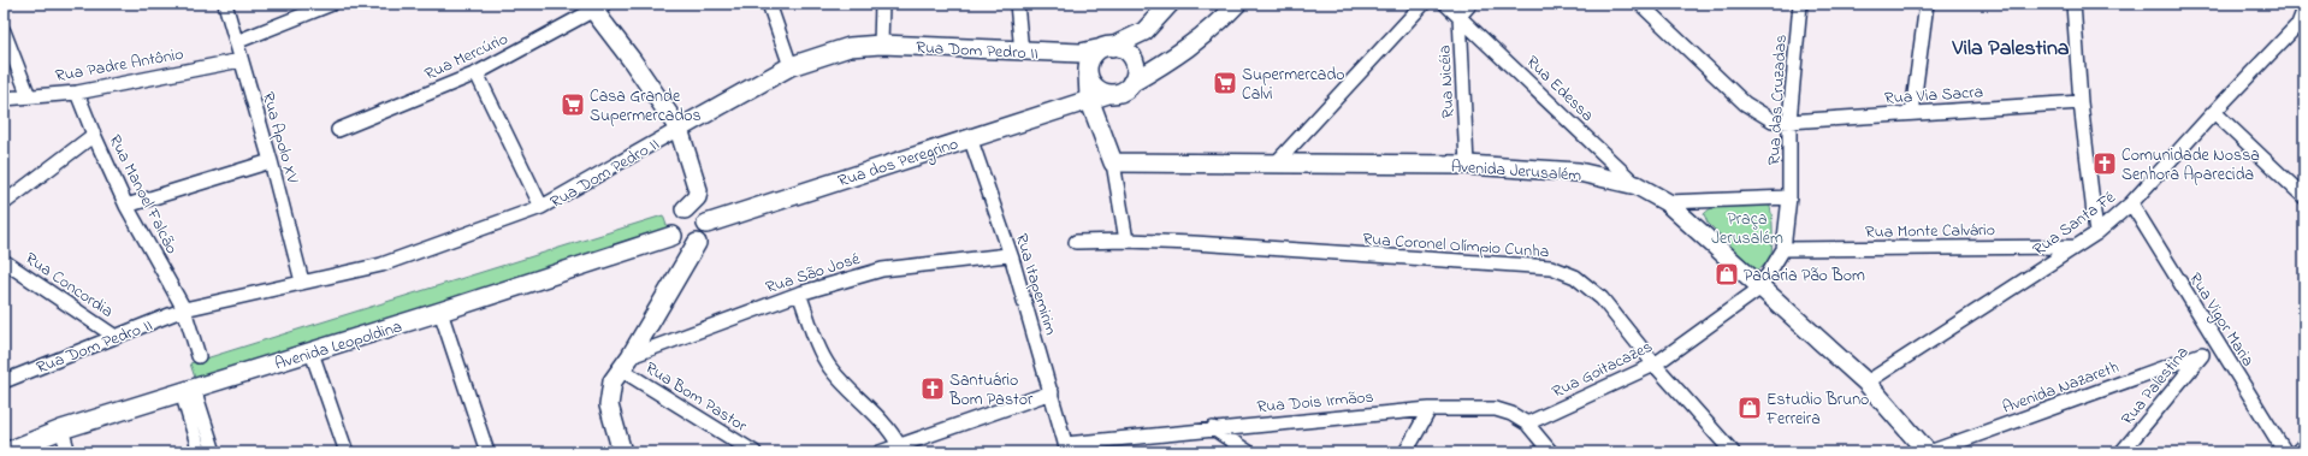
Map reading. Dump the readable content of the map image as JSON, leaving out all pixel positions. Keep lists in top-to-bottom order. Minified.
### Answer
{"streets":{"street":["Rua Dom Pedro II","Rua Mercúrio","Rua Padre Antônio","Rua Nicéia","Rua Edessa","Rua Via Sacra","Rua das Cruzadas","Rua Apolo XV","Rua dos Peregrino","Avenida Jerusalém","Rua Manoel Falcão","Rua Santa Fé","Rua Monte Calvário","Rua Coronel Olímpio Cunha","Rua São José","Rua Concordia","Rua Itapemirim","Rua Vigor Maria","Avenida Leopoldina","Rua Goitacazes","Rua Palestina","Avenida Nazareth","Rua Bom Pastor","Rua Dois Irmãos"]},"crossings":[["Rua Dom Pedro II","Rua Apolo XV"],["Rua Dom Pedro II","Rua dos Peregrino"],["Rua Dom Pedro II","Rua Manoel Falcão"],["Rua Dom Pedro II","Rua Concordia"],["Rua Padre Antônio","Rua Apolo XV"],["Rua Padre Antônio","Rua Manoel Falcão"],["Rua Nicéia","Rua Edessa"],["Rua Nicéia","Avenida Jerusalém"],["Rua Edessa","Avenida Jerusalém"],["Rua Via Sacra","Rua das Cruzadas"],["Rua das Cruzadas","Avenida Jerusalém"],["Rua das Cruzadas","Rua Monte Calvário"],["Rua das Cruzadas","Rua Goitacazes"],["Rua dos Peregrino","Rua Itapemirim"],["Rua dos Peregrino","Avenida Leopoldina"],["Avenida Jerusalém","Rua Santa Fé"],["Avenida Jerusalém","Rua Goitacazes"],["Avenida Jerusalém","Avenida Nazareth"],["Rua Santa Fé","Rua Monte Calvário"],["Rua Santa Fé","Rua Vigor Maria"],["Rua Coronel Olímpio Cunha","Rua Goitacazes"],["Rua São José","Rua Itapemirim"],["Rua São José","Rua Bom Pastor"],["Rua Itapemirim","Rua Dois Irmãos"],["Rua Vigor Maria","Rua Palestina"],["Rua Goitacazes","Rua Dois Irmãos"],["Rua Palestina","Avenida Nazareth"]],"districts":["Vila Palestina"],"parks":["Praça Jerusalém"],"places":{"supermarket":["Supermercado Calvi","Casa Grande Supermercados"],"church":["Comunidade Nossa Senhora Aparecida","Santuário Bom Pastor"],"shop":["Padaria Pão Bom","Estudio Bruno Ferreira"]}}
